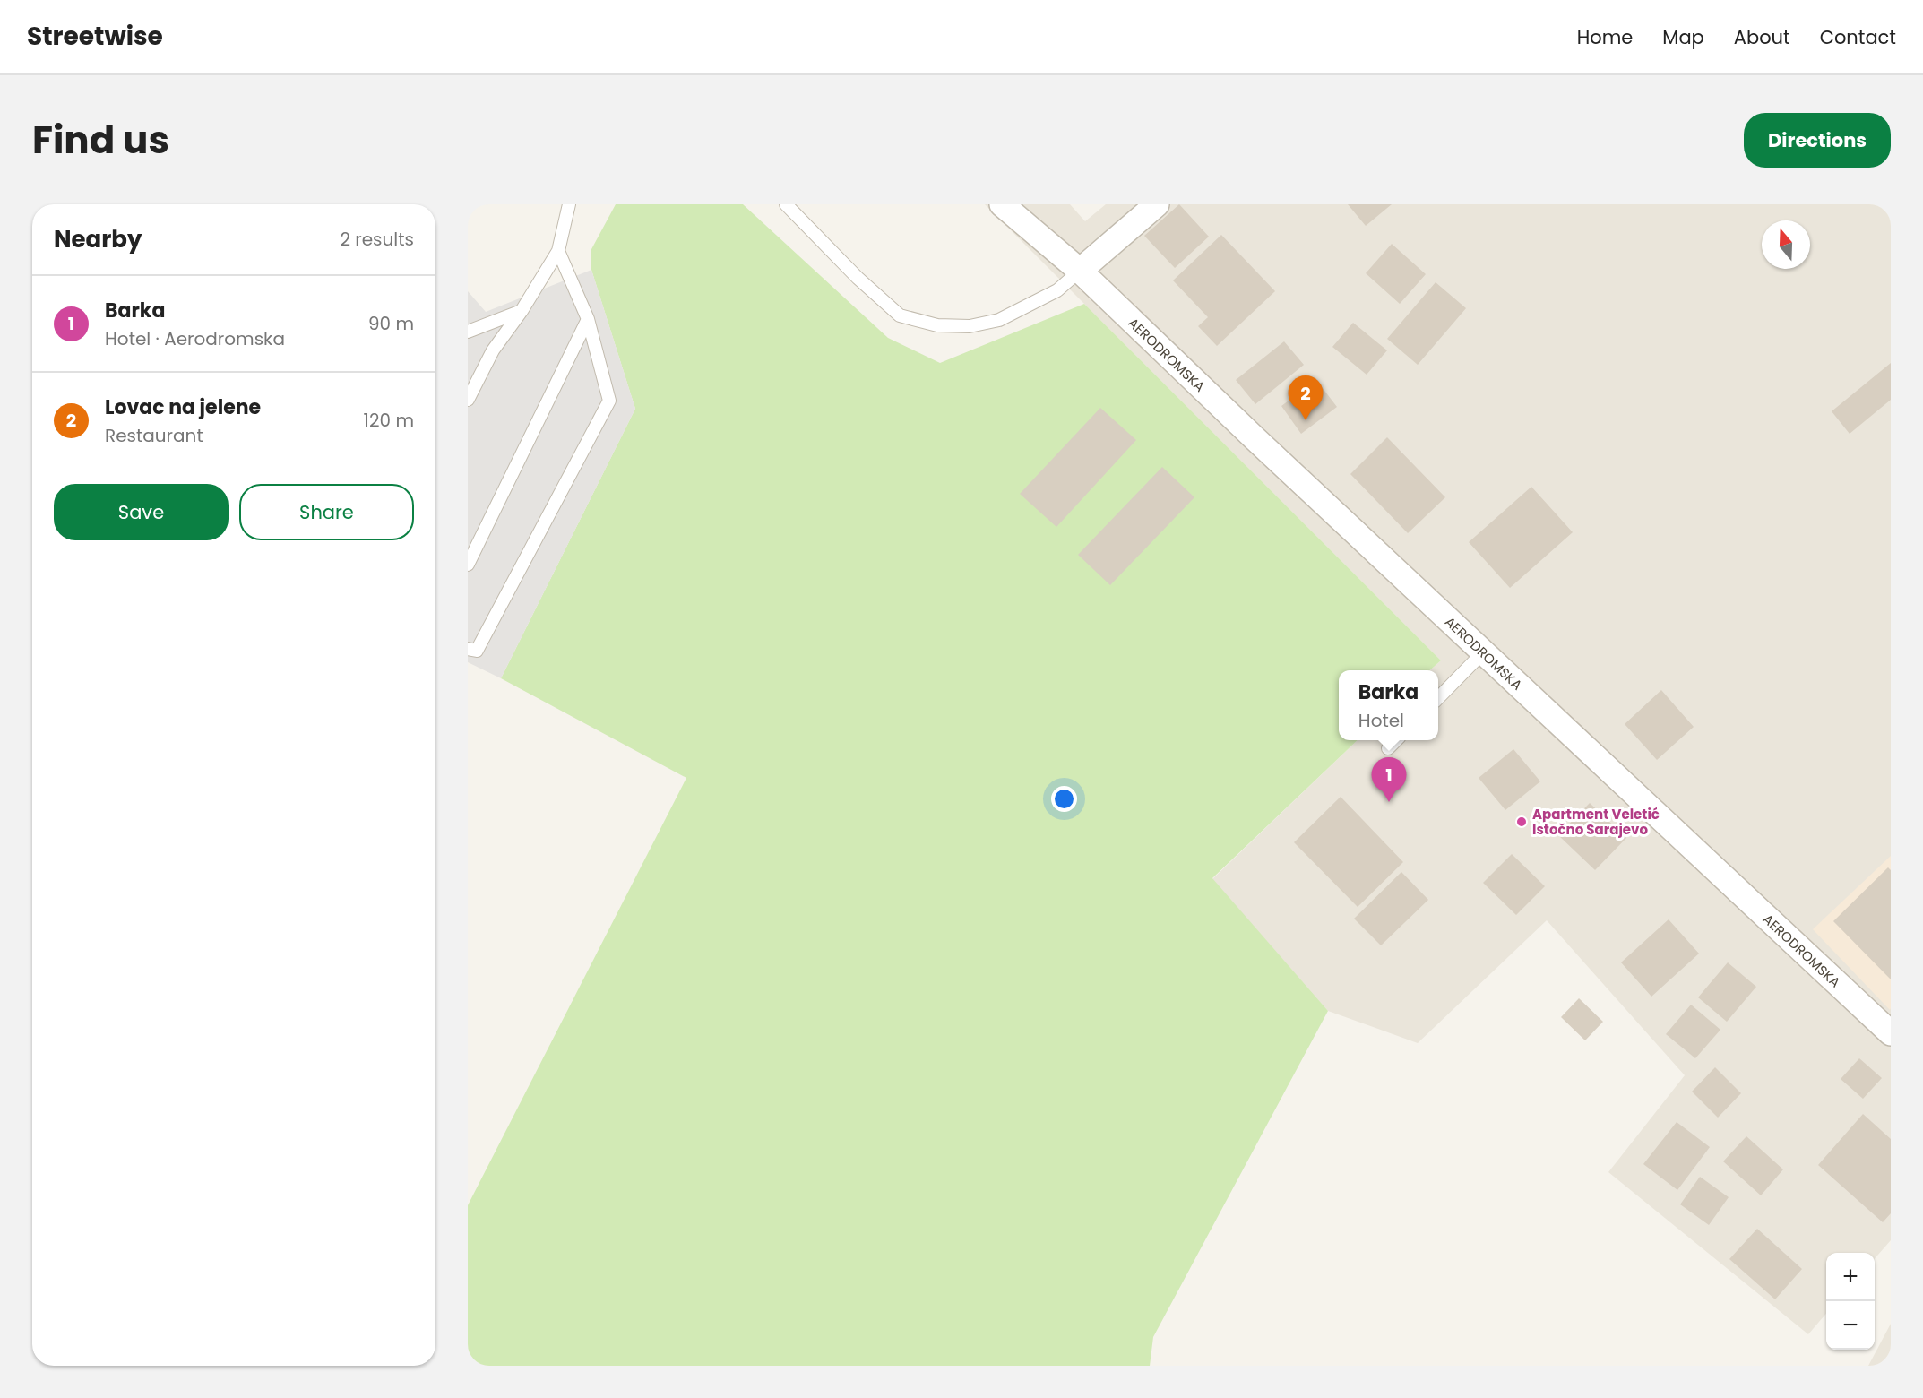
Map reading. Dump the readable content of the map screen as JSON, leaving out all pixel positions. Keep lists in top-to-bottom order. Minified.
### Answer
{"streets":{"street":["AERODROMSKA"]},"places":["Apartment Veletić Istočno Sarajevo"],"north":"top","page":{"header":"Streetwise","nav":["Home","Map","About","Contact"],"title":"Find us","buttons":["Directions",["Save","Share"]],"heading":["Nearby","2 results"],"list":[{"mark":"1","name":"Barka","note":"Hotel · Aerodromska","value":"90 m"},{"mark":"2","name":"Lovac na jelene","note":"Restaurant","value":"120 m"}],"pins":["2","1"],"popup":["Barka","Hotel"],"map_buttons":["+","−"]}}
